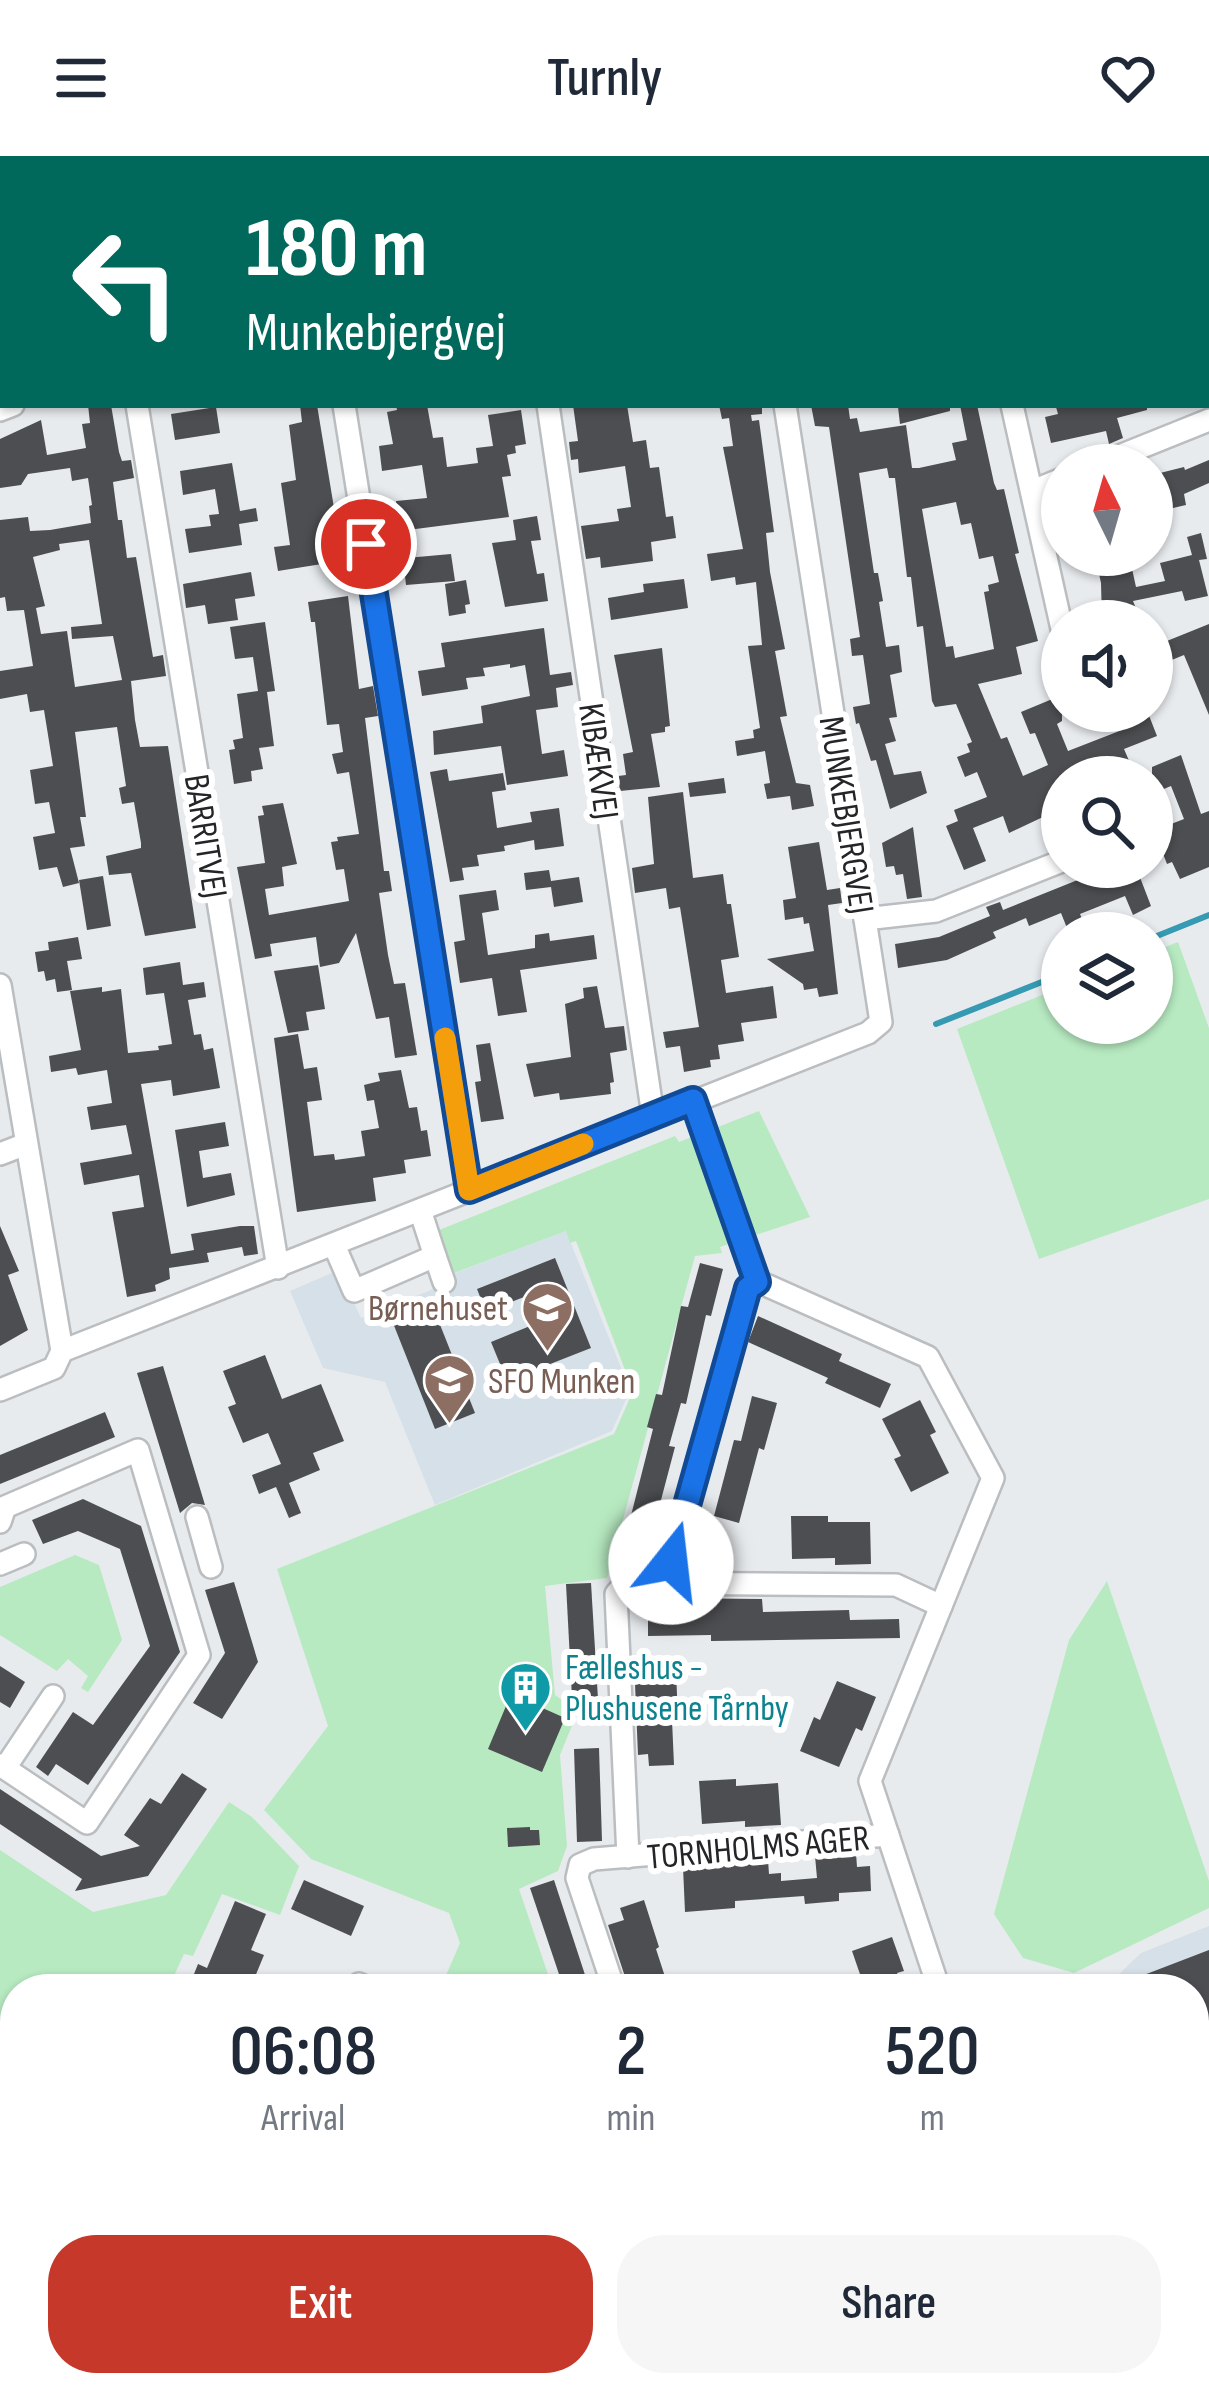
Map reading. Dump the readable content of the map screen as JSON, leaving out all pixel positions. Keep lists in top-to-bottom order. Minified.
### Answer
{"streets":{"street":["KIBÆKVEJ","MUNKEBJERGVEJ","BARRITVEJ","TORNHOLMS AGER"]},"crossings":[["KIBÆKVEJ","MUNKEBJERGVEJ"],["MUNKEBJERGVEJ","BARRITVEJ"]],"places":{"school or university":["Børnehuset","SFO Munken"],"building":["Fælleshus - Plushusene Tårnby"]},"north":"top","page":{"header":"Turnly","turn":["180 m","Munkebjergvej"],"eta":["06:08","Arrival","2","min","520","m"],"buttons":["Exit","Share"]}}
